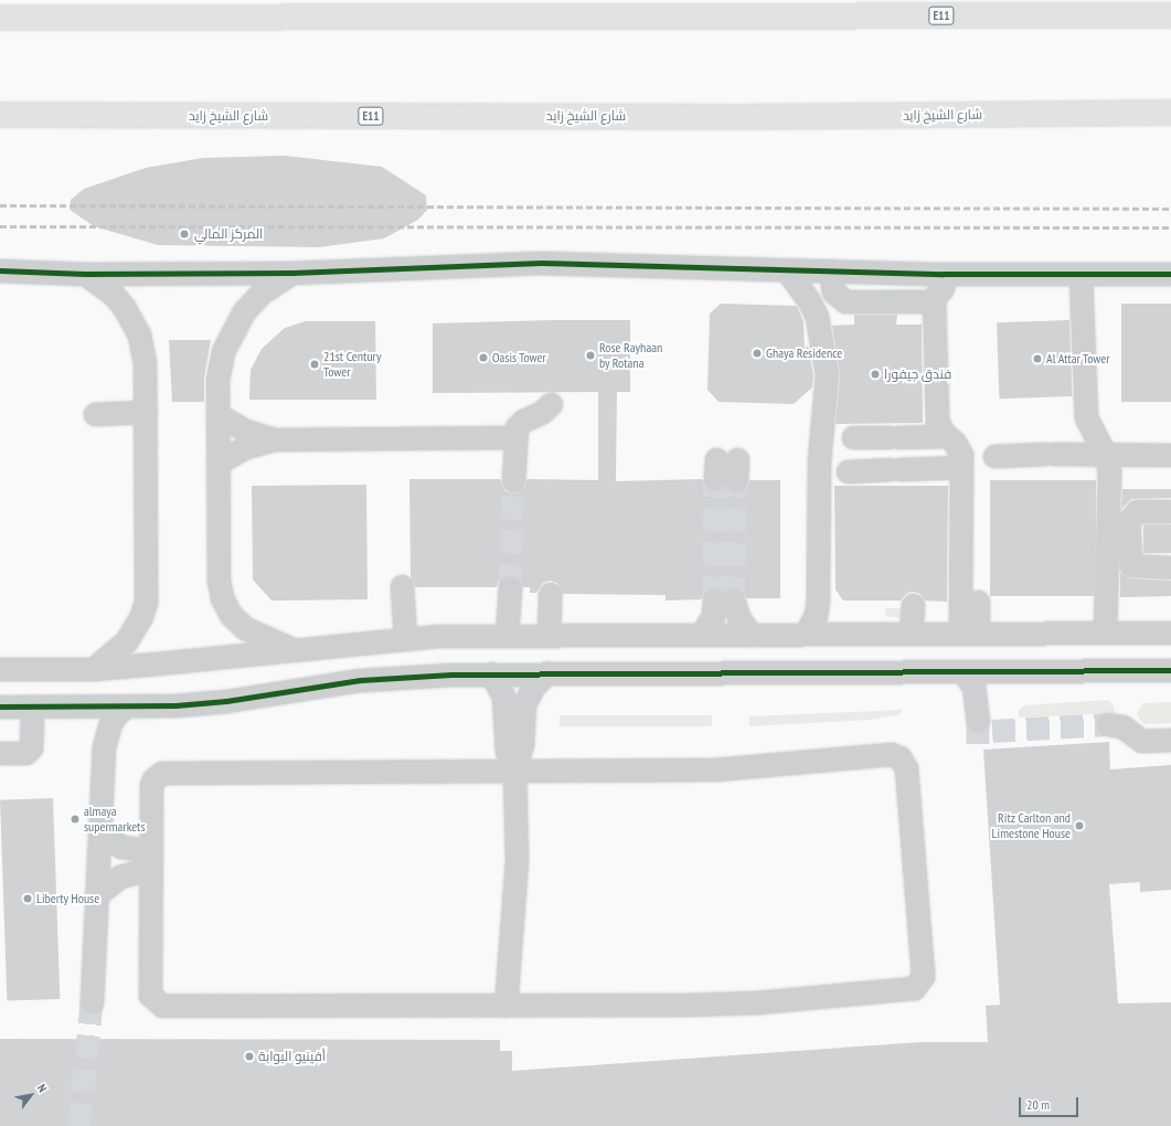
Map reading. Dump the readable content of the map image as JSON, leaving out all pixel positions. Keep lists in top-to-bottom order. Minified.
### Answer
{"streets":{"highway":["E11","شارع الشيخ زايد"]},"places":["المركز المالي","Ghaya Residence","Rose Rayhaan by Rotana","Oasis Tower","Al Attar Tower","21st Century Tower","فندق جيفورا","almaya supermarkets","Ritz Carlton and Limestone House","Liberty House","أفينيو البوابة"],"scale_bar":"20 m","north":"top right"}
